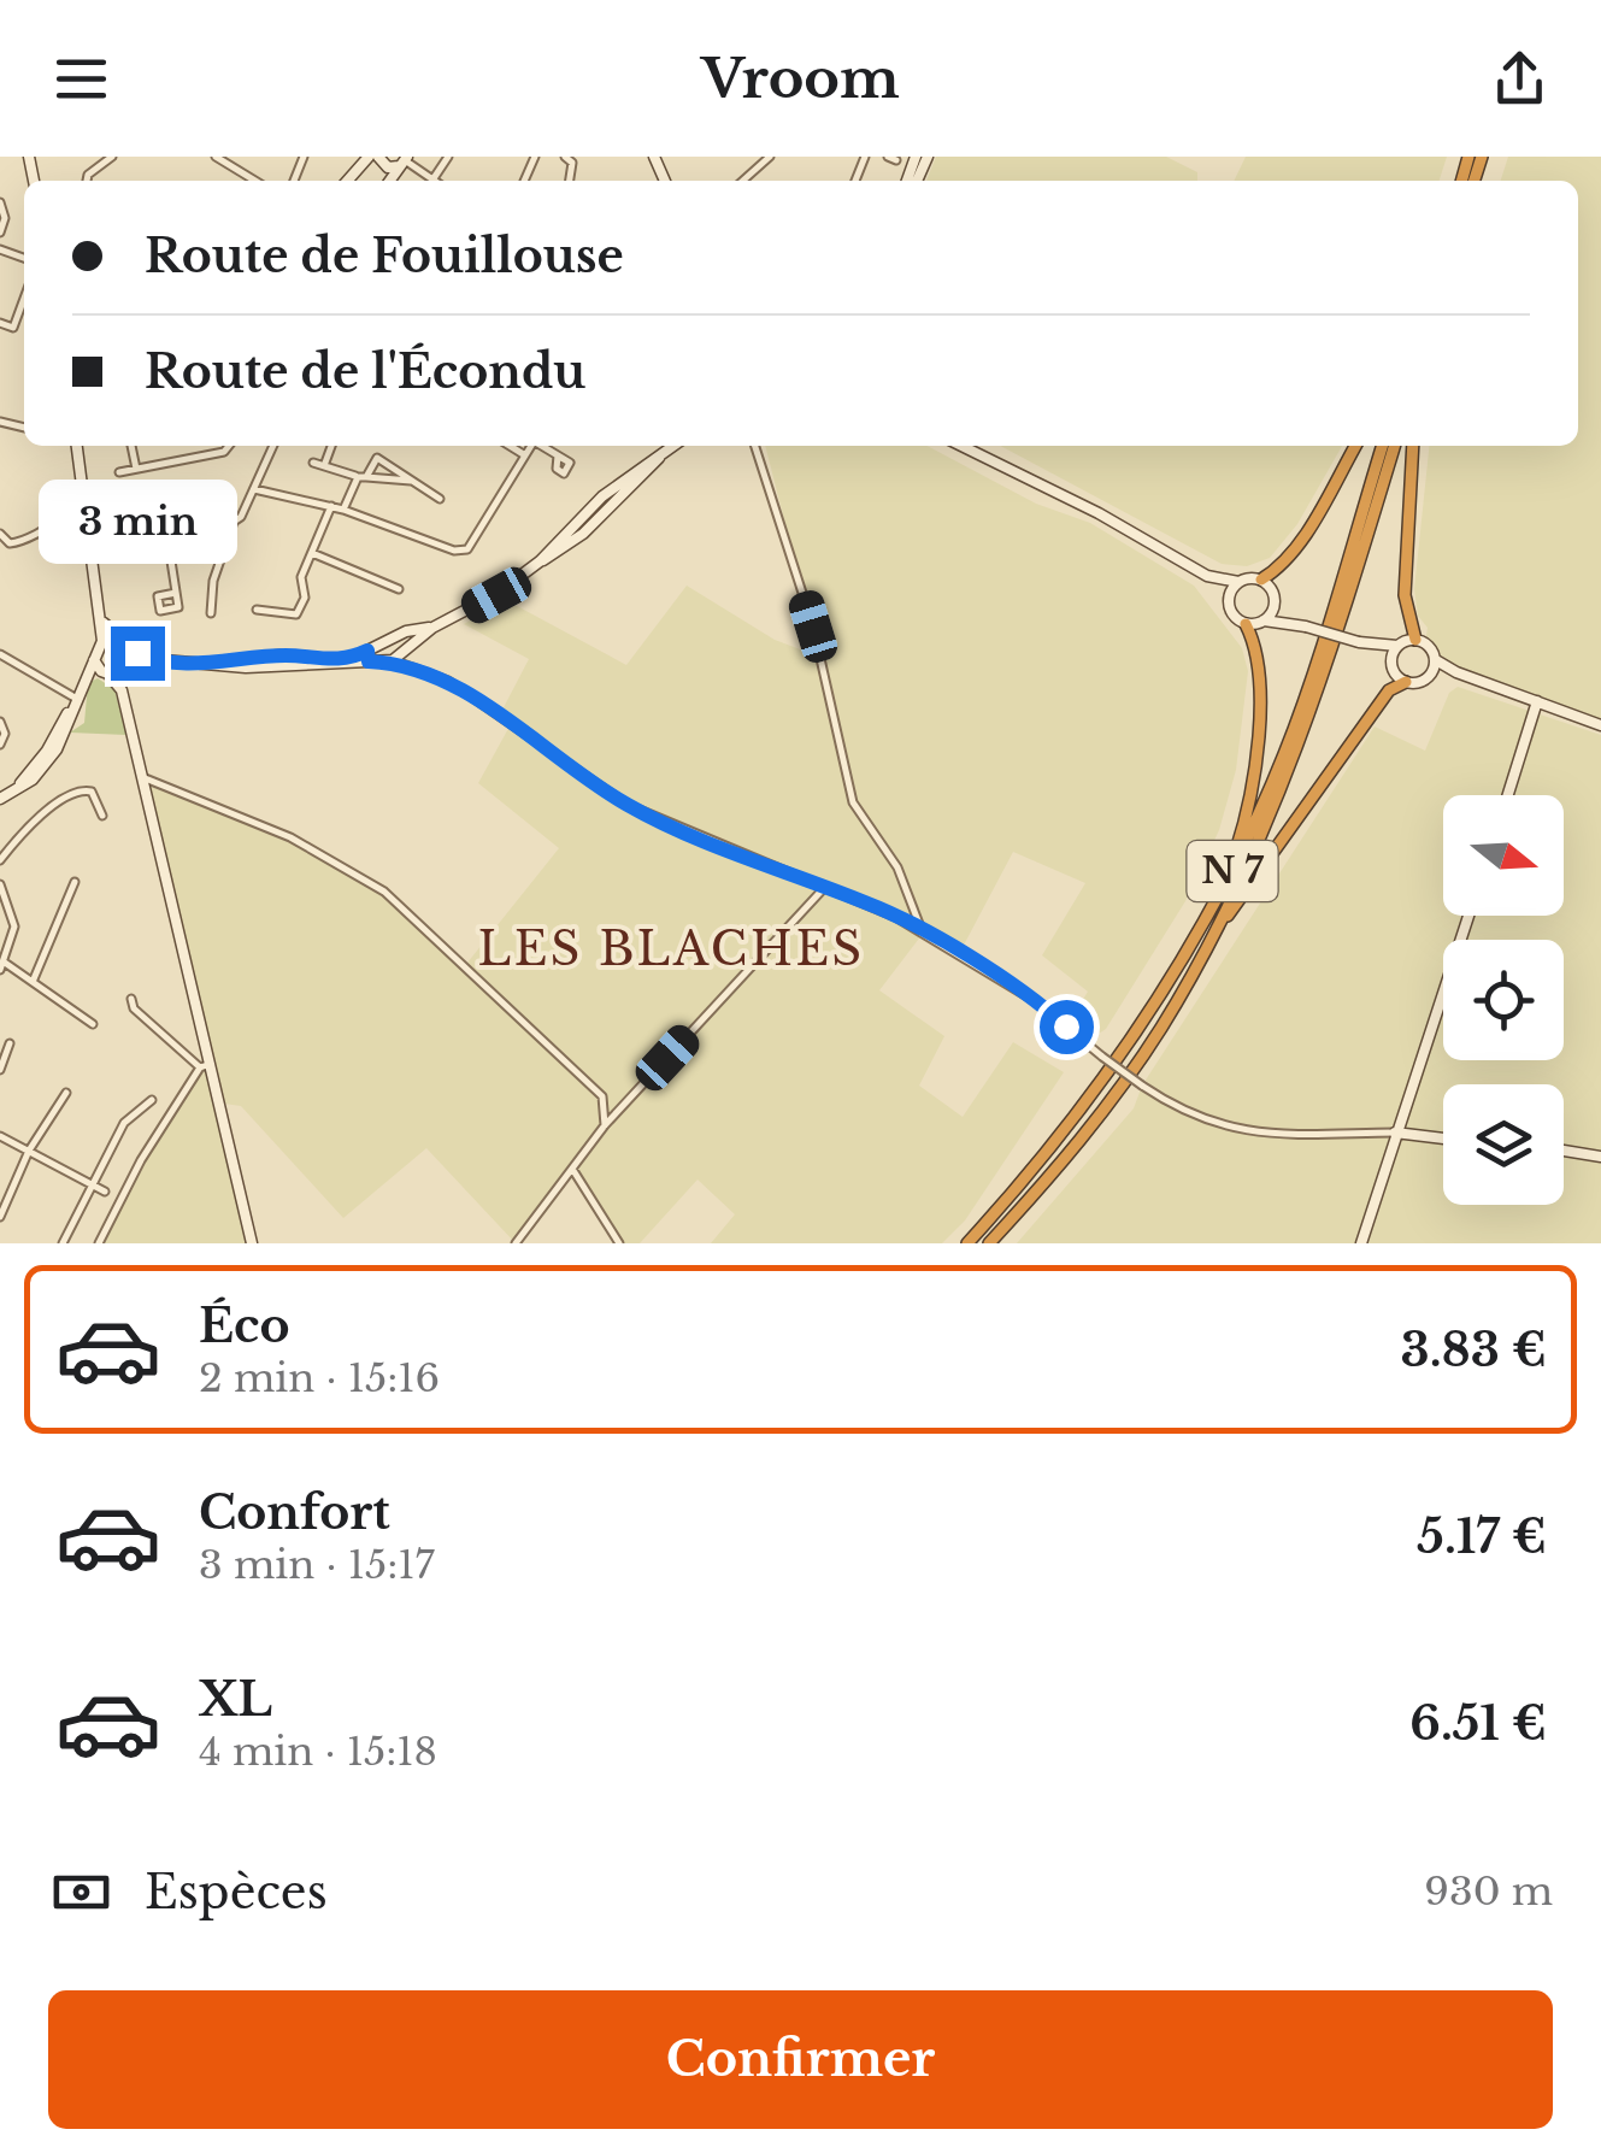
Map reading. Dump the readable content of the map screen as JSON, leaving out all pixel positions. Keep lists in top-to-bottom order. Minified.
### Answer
{"streets":{"highway":["N 7"]},"districts":["LES BLACHES"],"north":"right","page":{"header":"Vroom","banner":["Route de Fouillouse","Route de l'Écondu"],"bubble":"3 min","list":[{"name":"Éco","note":"2 min · 15:16","value":"3.83 €"},{"name":"Confort","note":"3 min · 15:17","value":"5.17 €"},{"name":"XL","note":"4 min · 15:18","value":"6.51 €"}],"pay":["Espèces","930 m"],"buttons":"Confirmer"}}
